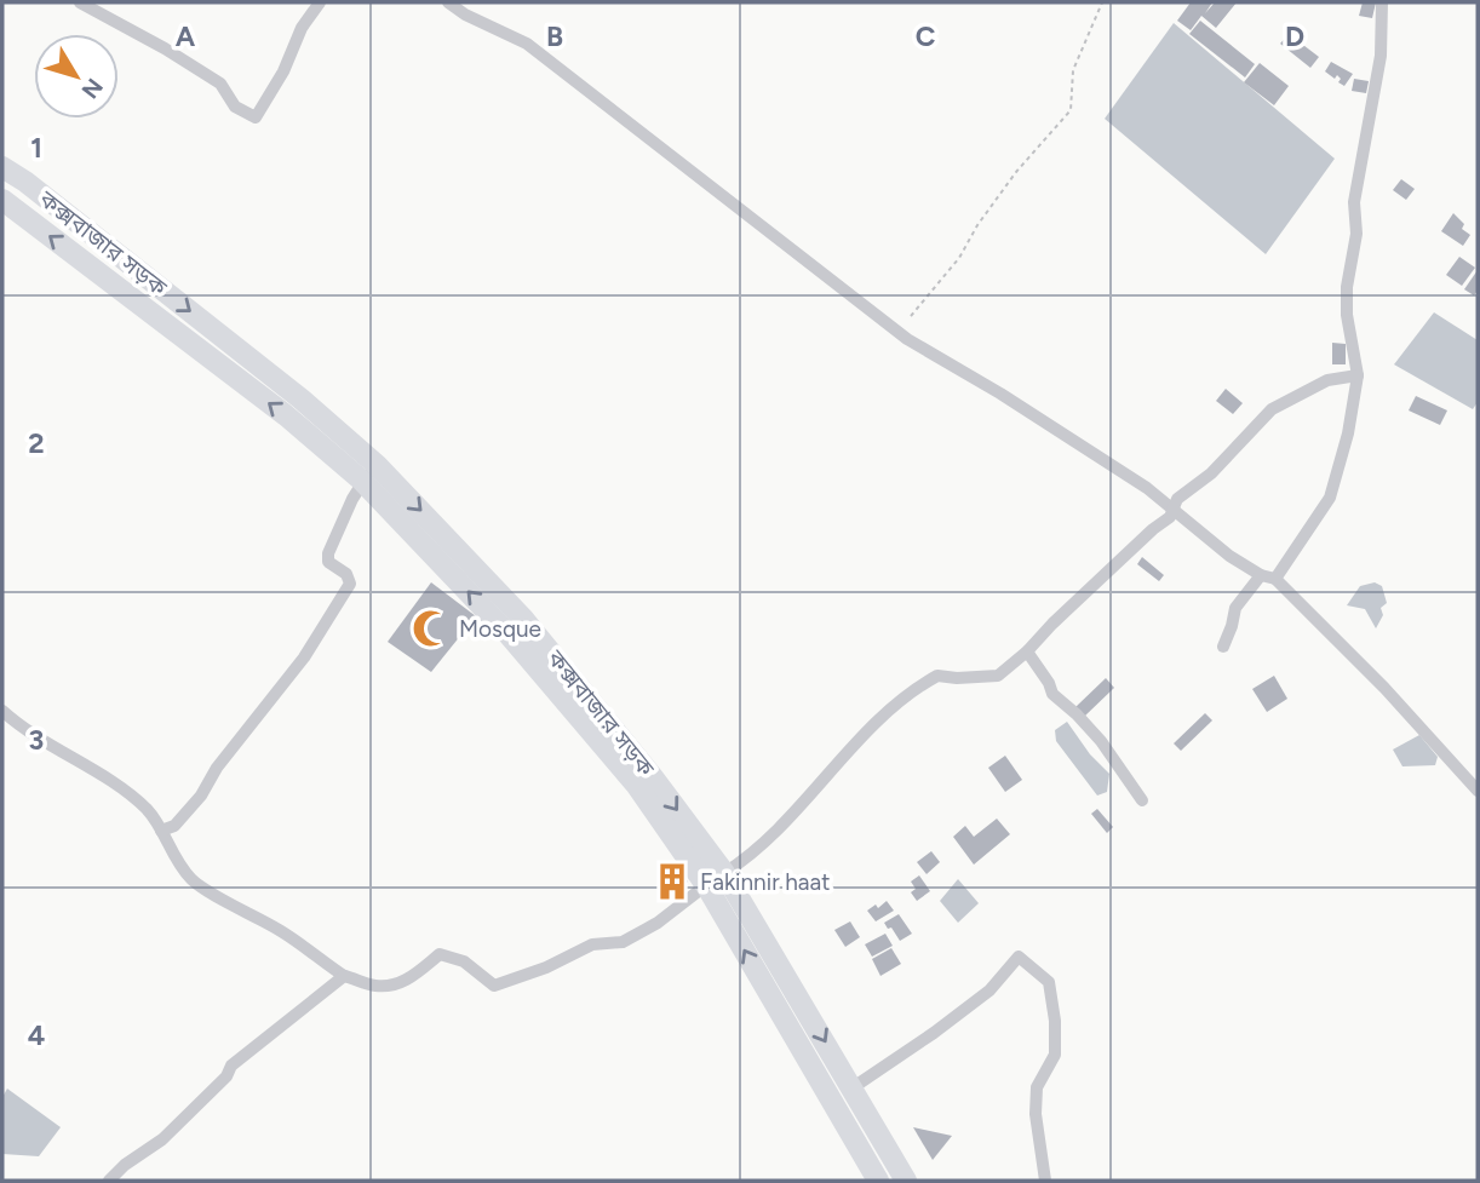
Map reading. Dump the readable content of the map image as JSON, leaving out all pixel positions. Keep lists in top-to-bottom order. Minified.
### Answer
{"streets":{"highway":["কক্সবাজার সড়ক"]},"places":{"mosque":["Mosque"],"building":["Fakinnir haat"]},"north":"bottom right","grid":{"columns":["A","B","C","D"],"rows":["1","2","3","4"]}}
